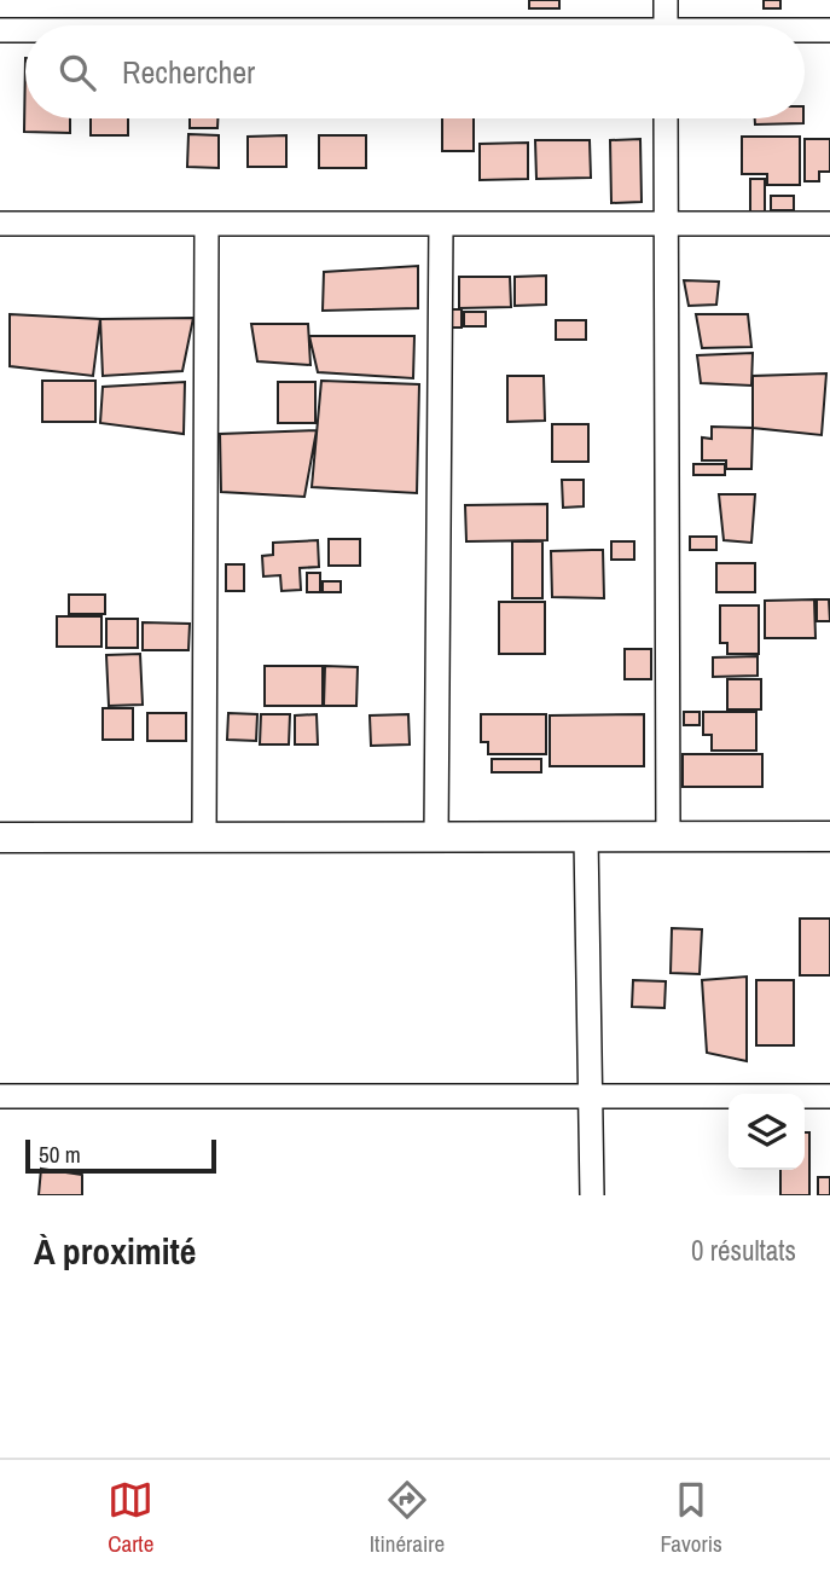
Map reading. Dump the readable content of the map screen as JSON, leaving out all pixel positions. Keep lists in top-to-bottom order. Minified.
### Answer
{"scale_bar":"50 m","page":{"search":"Rechercher","scale":"50 m","heading":["À proximité","0 résultats"],"nav":["Carte","Itinéraire","Favoris"]}}
